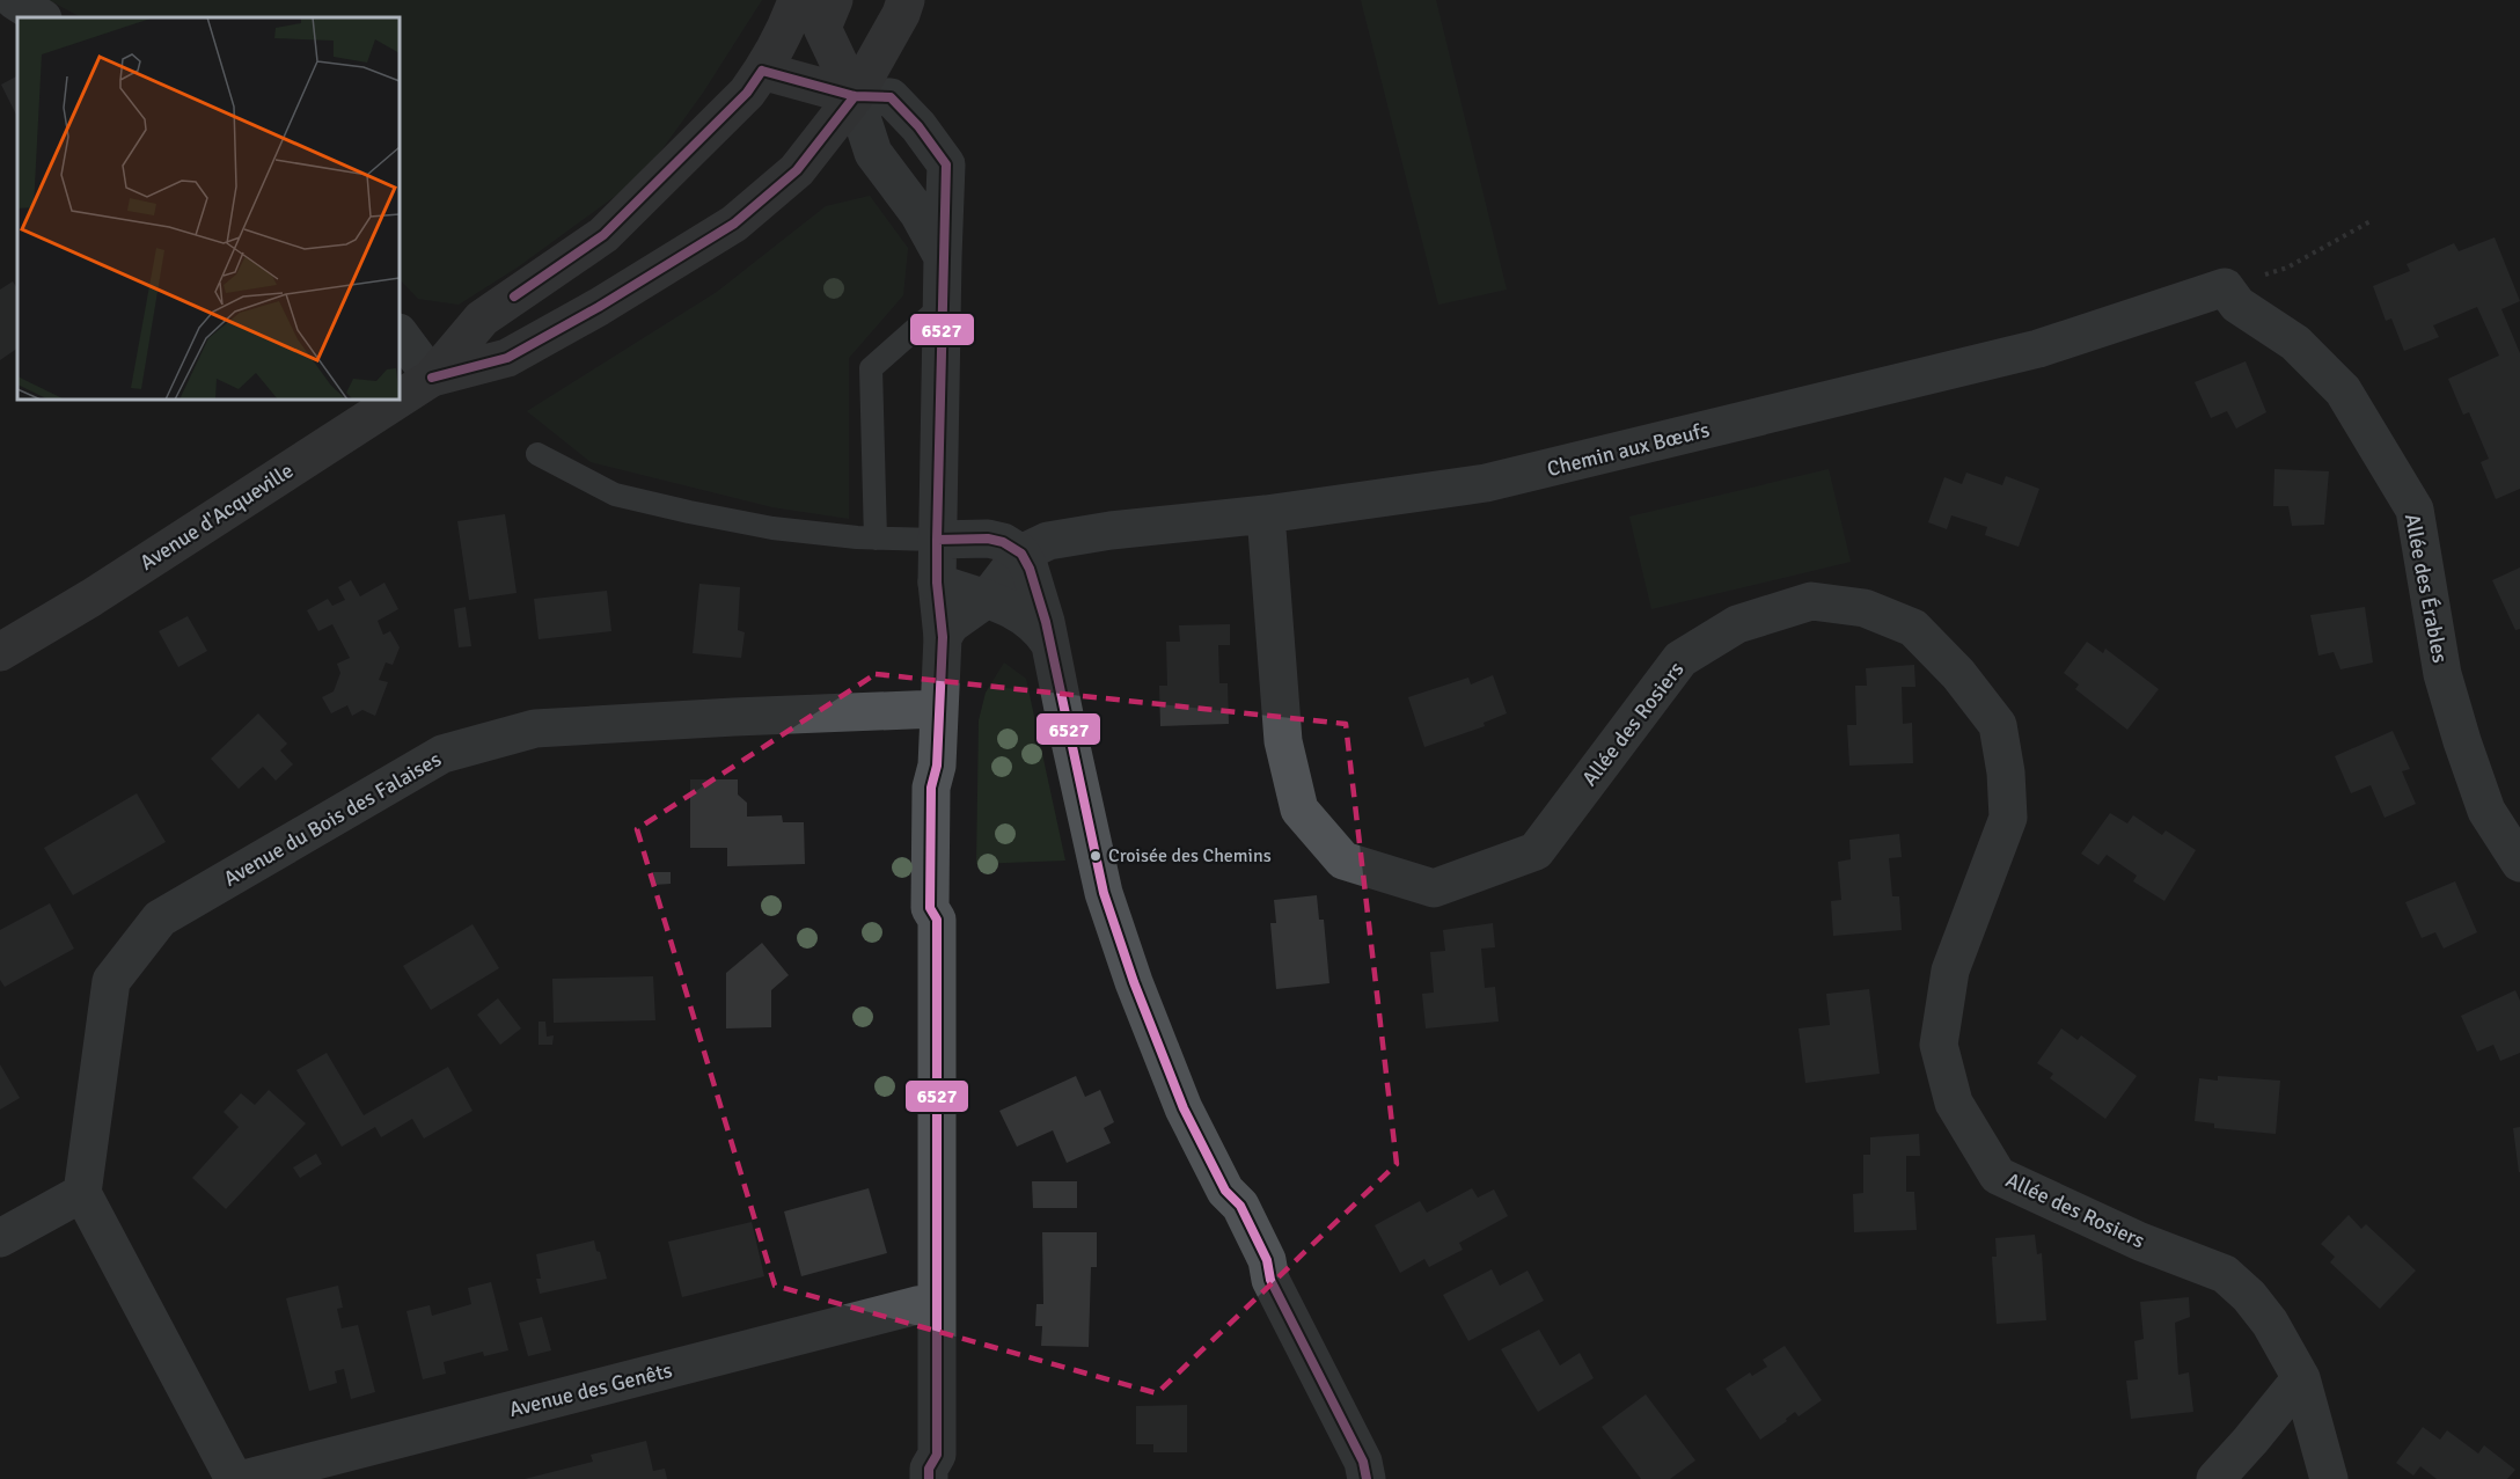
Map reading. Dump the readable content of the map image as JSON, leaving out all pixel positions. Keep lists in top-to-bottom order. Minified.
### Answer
{"streets":{"main road":["Avenue d'Acqueville"],"street":["Chemin aux Bœufs","Allée des Érables","Allée des Rosiers","Avenue du Bois des Falaises","Avenue des Genêts"]},"crossings":[["Chemin aux Bœufs","Allée des Érables"],["Chemin aux Bœufs","Allée des Rosiers"]],"places":["Croisée des Chemins"],"lines":["transit line 6527"]}
